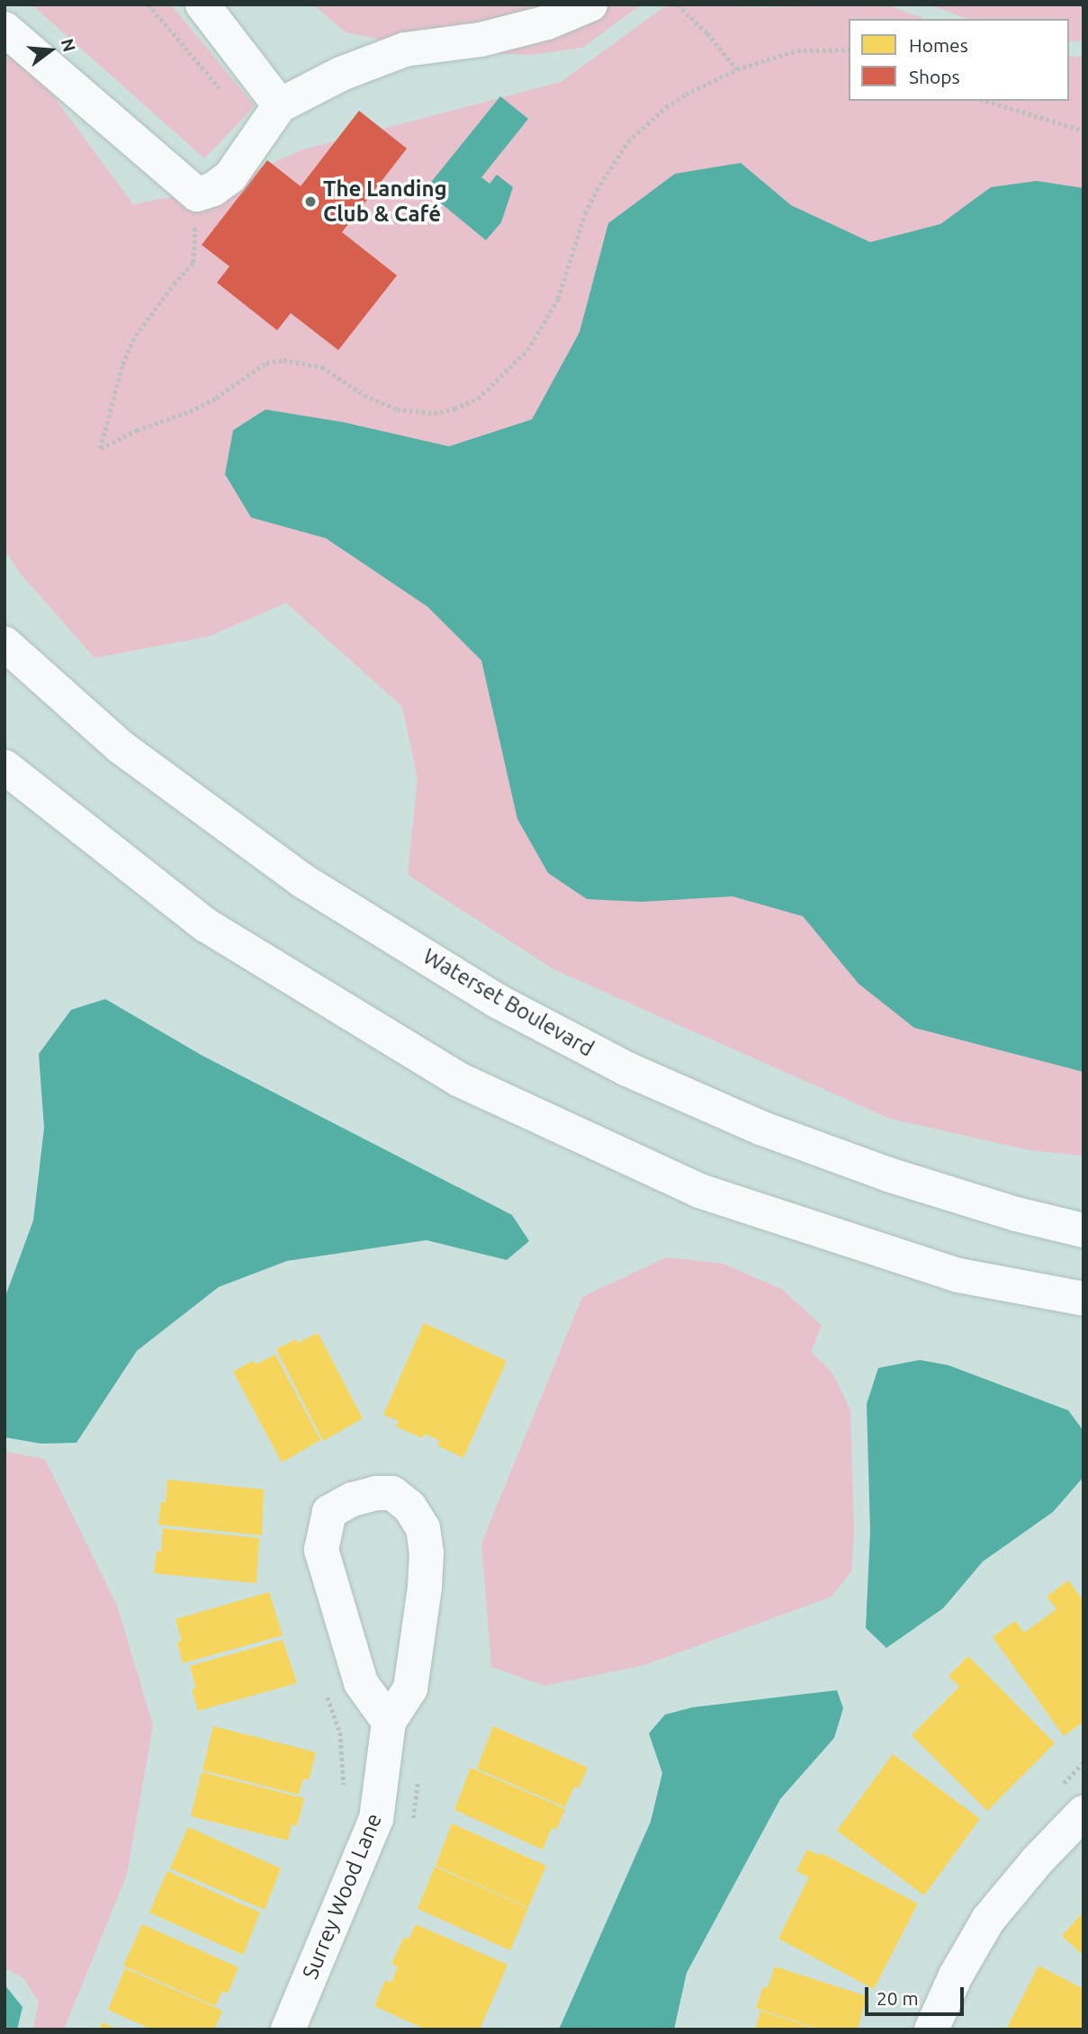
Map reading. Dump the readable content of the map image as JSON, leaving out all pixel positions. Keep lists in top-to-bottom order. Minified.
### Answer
{"streets":{"street":["Waterset Boulevard","Surrey Wood Lane"]},"places":["The Landing Club & Café"],"legend":["Homes","Shops"],"scale_bar":"20 m","north":"right"}
